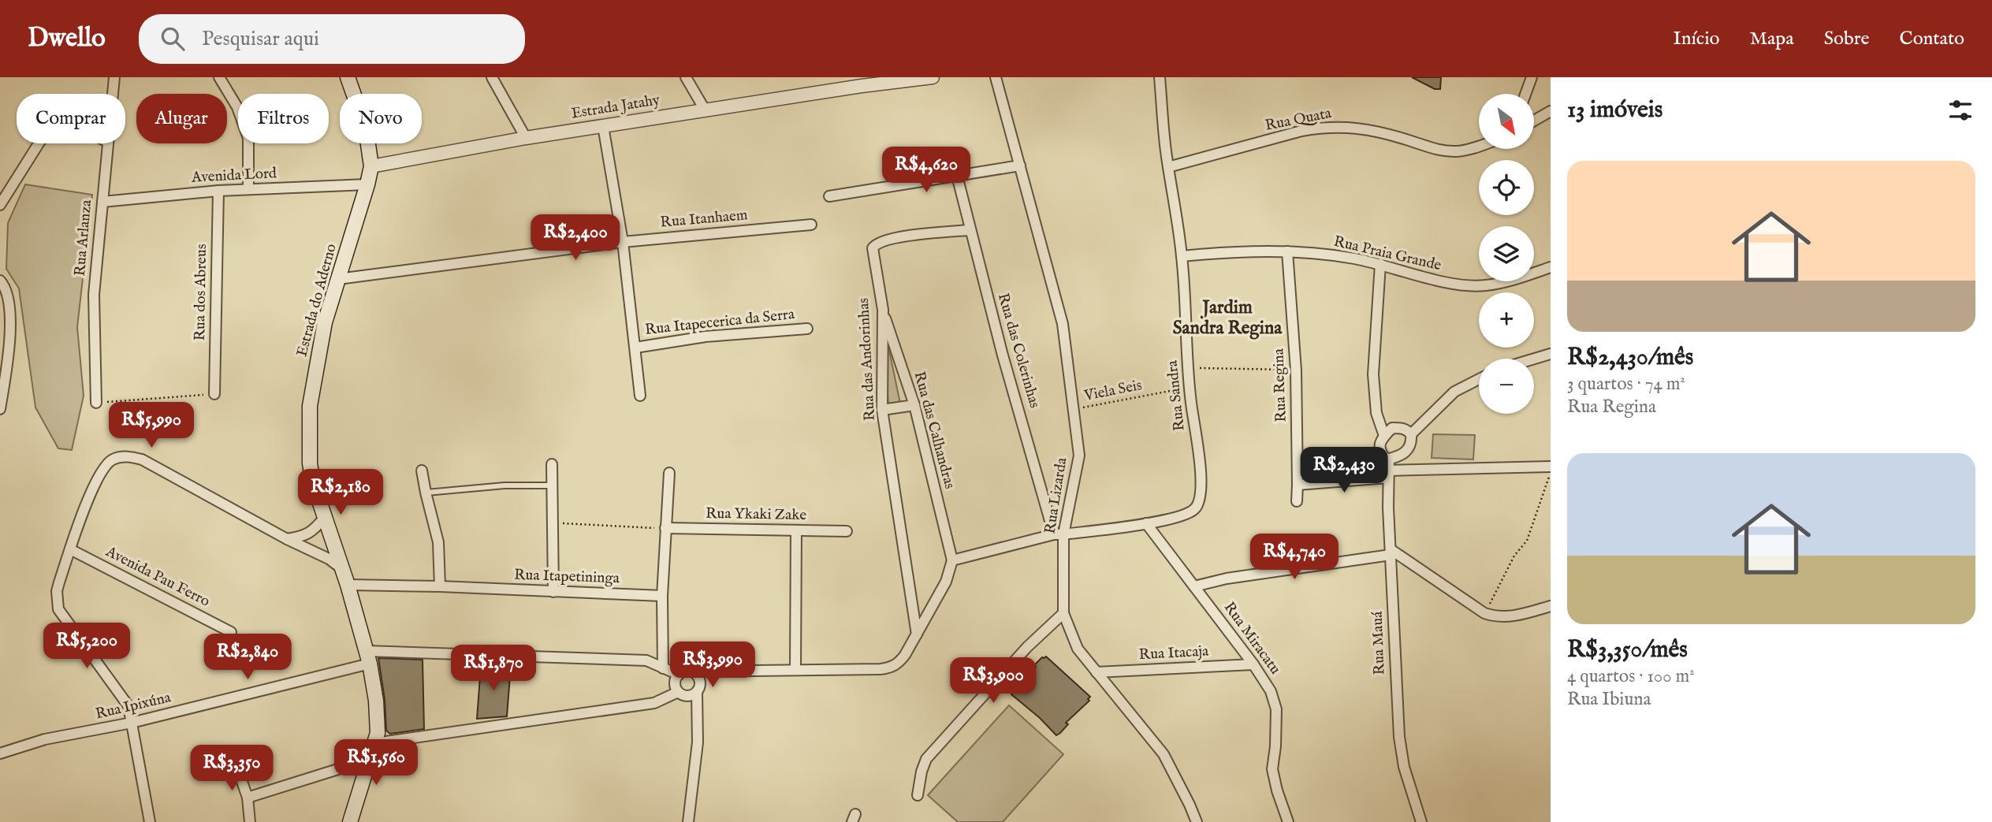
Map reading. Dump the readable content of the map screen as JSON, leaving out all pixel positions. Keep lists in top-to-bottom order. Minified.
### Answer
{"streets":{"main road":["Estrada do Aderno"],"street":["Estrada Jatahy","Rua Quata","Avenida Lord","Rua Itanhaem","Rua Arlanza","Rua Praia Grande","Rua dos Abreus","Rua Itapecerica da Serra","Rua das Colerinhas","Rua das Andorinhas","Rua Regina","Rua Sandra","Rua das Calhandras","Rua Lizarda","Rua Ykaki Zake","Avenida Pau Ferro","Rua Itapetininga","Rua Miracatu","Rua Mauá","Rua Itacaja","Rua Ipixúna"],"path":["Viela Seis"]},"crossings":[["Estrada Jatahy","Estrada do Aderno"],["Rua Quata","Rua Sandra"],["Avenida Lord","Rua Arlanza"],["Avenida Lord","Rua dos Abreus"],["Avenida Lord","Estrada do Aderno"],["Rua Itanhaem","Estrada do Aderno"],["Rua Praia Grande","Rua Regina"],["Rua Praia Grande","Rua Sandra"],["Estrada do Aderno","Rua Itapetininga"],["Estrada do Aderno","Rua Ipixúna"],["Rua das Colerinhas","Rua das Andorinhas"],["Rua das Colerinhas","Rua Sandra"],["Rua das Colerinhas","Rua Lizarda"],["Rua das Andorinhas","Rua das Calhandras"],["Viela Seis","Rua Sandra"],["Viela Seis","Rua Lizarda"],["Rua Sandra","Rua das Calhandras"],["Rua Sandra","Rua Lizarda"],["Rua Sandra","Rua Miracatu"],["Rua Lizarda","Rua Itacaja"],["Rua Miracatu","Rua Itacaja"]],"districts":["Jardim Sandra Regina"],"north":"bottom right","page":{"header":"Dwello","search":"Pesquisar aqui","nav":["Início","Mapa","Sobre","Contato"],"heading":"13 imóveis","map_buttons":["+","−"],"chip":["Comprar","Alugar","Filtros","Novo"],"list":[{"name":"R$2,430/mês","note":"3 quartos · 74 m² · Rua Regina"},{"name":"R$3,350/mês","note":"4 quartos · 100 m² · Rua Ibiuna"}],"price":["R$4,620","R$2,400","R$5,990","R$2,430","R$2,180","R$4,740","R$5,200","R$2,840","R$3,990","R$1,870","R$3,900","R$1,560","R$3,350"]}}
